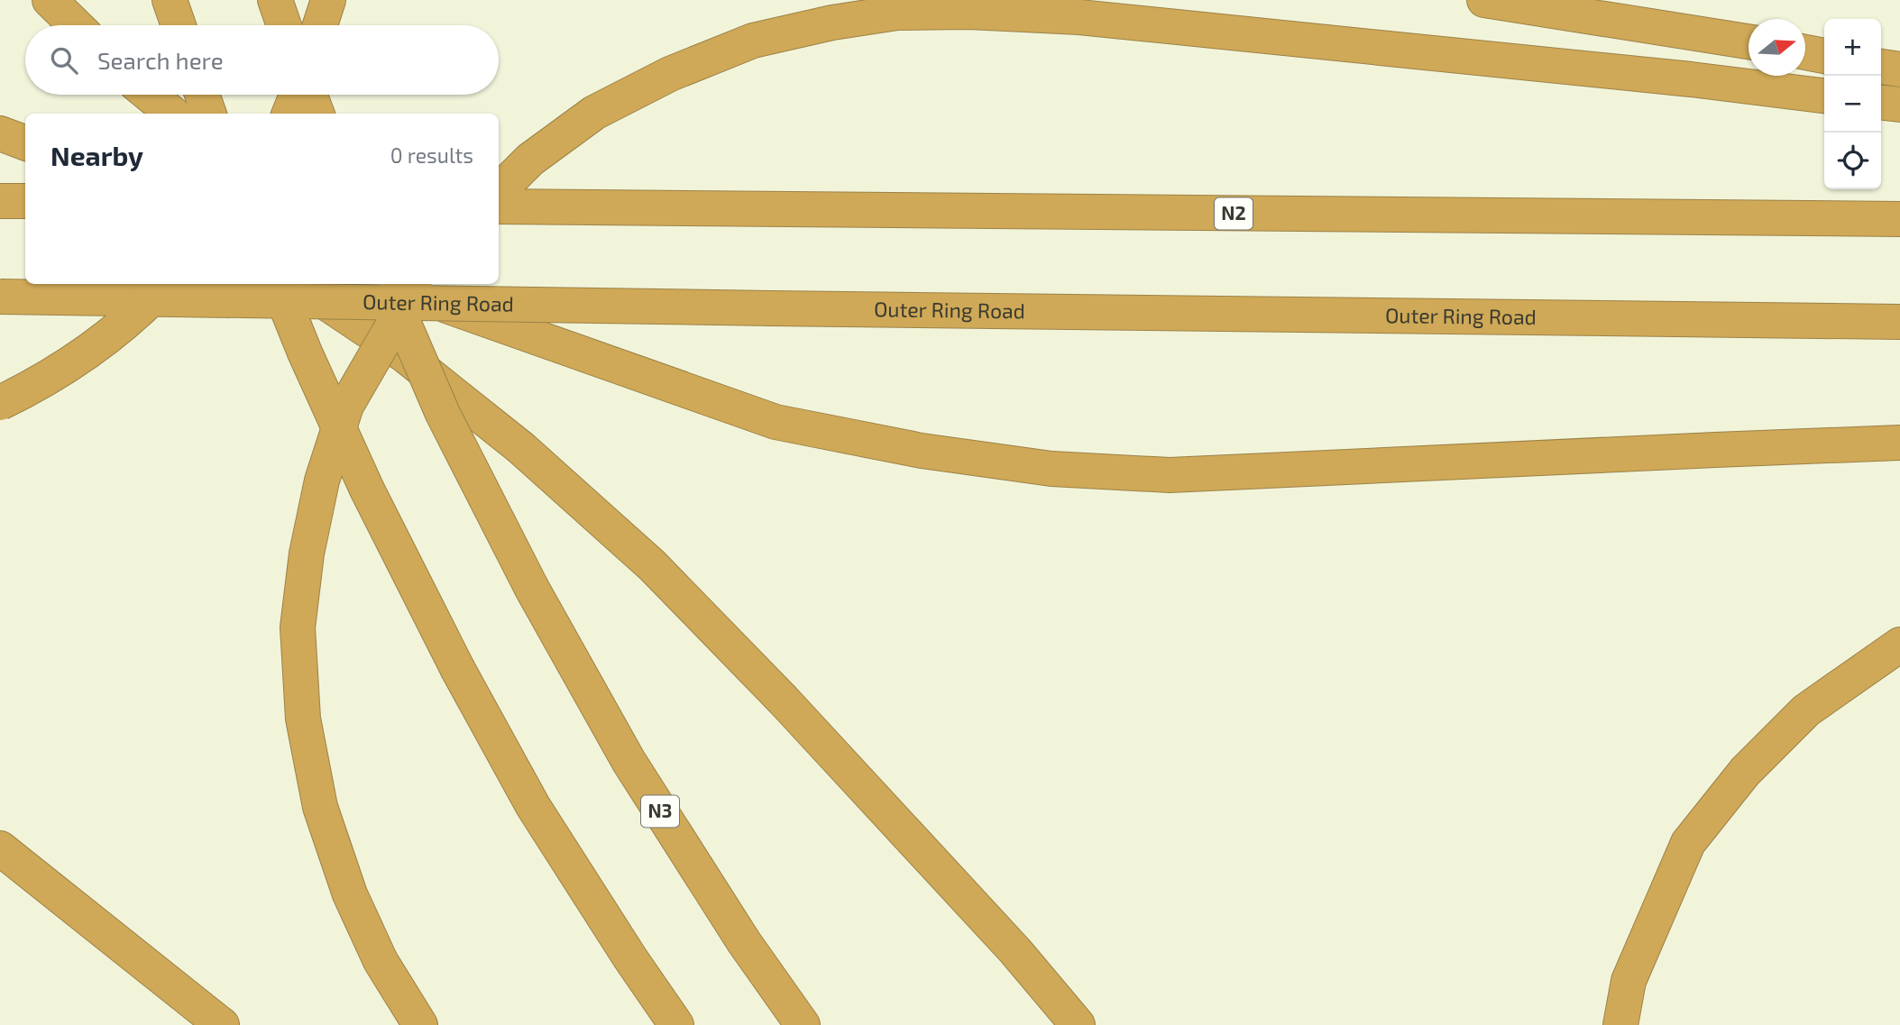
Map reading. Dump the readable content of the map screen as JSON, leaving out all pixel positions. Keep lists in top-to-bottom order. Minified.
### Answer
{"streets":{"highway":["N2","Outer Ring Road","N3"]},"north":"right","page":{"map_buttons":["+","−"],"search":"Search here","heading":["Nearby","0 results"]}}
